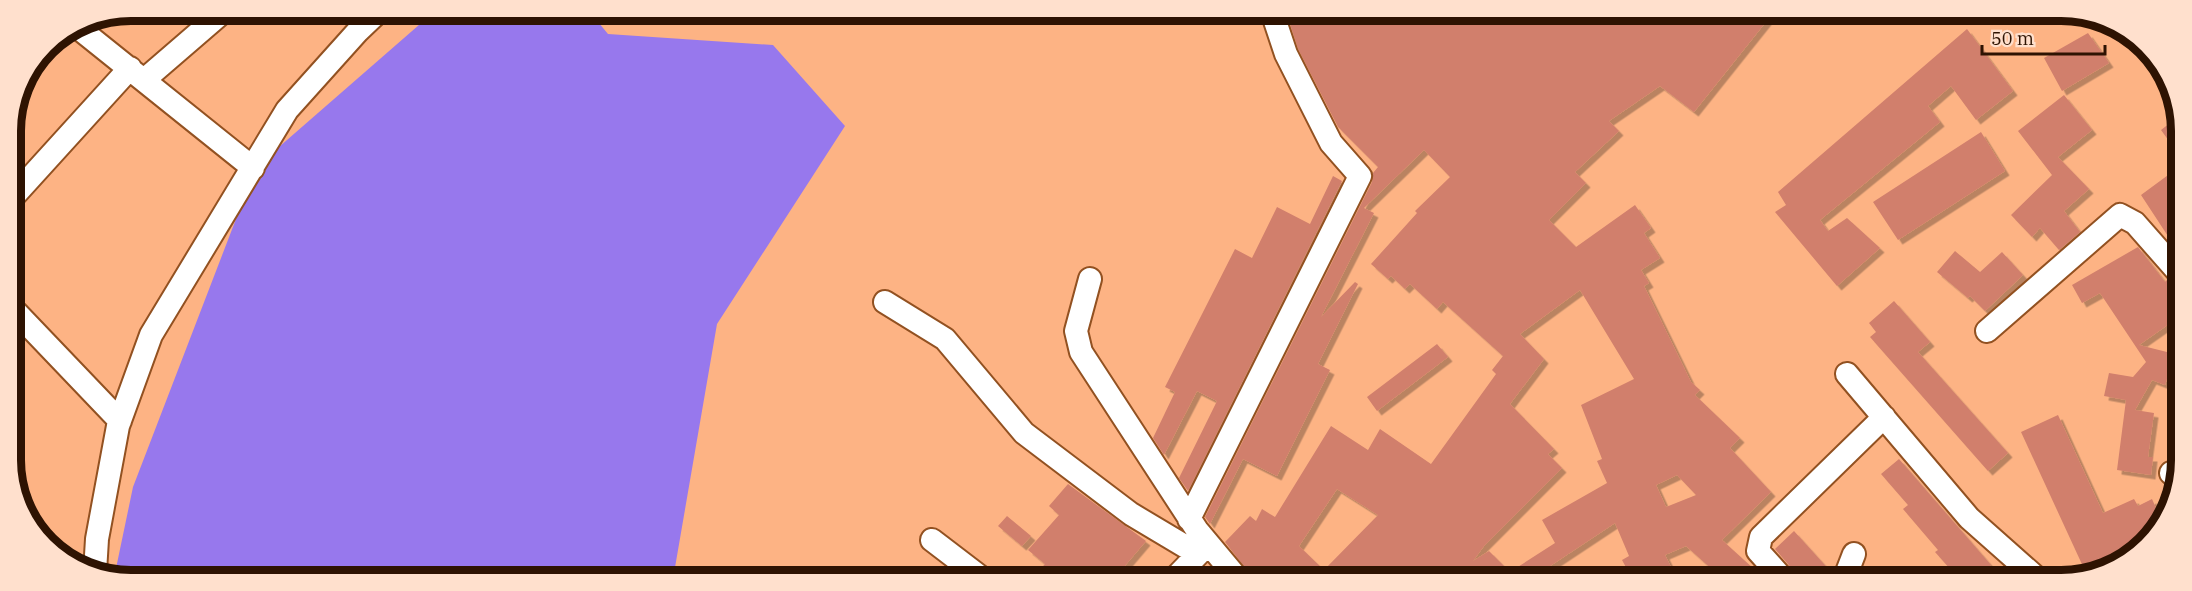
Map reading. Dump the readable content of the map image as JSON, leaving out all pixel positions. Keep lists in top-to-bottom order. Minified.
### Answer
{"scale_bar":"50 m"}
